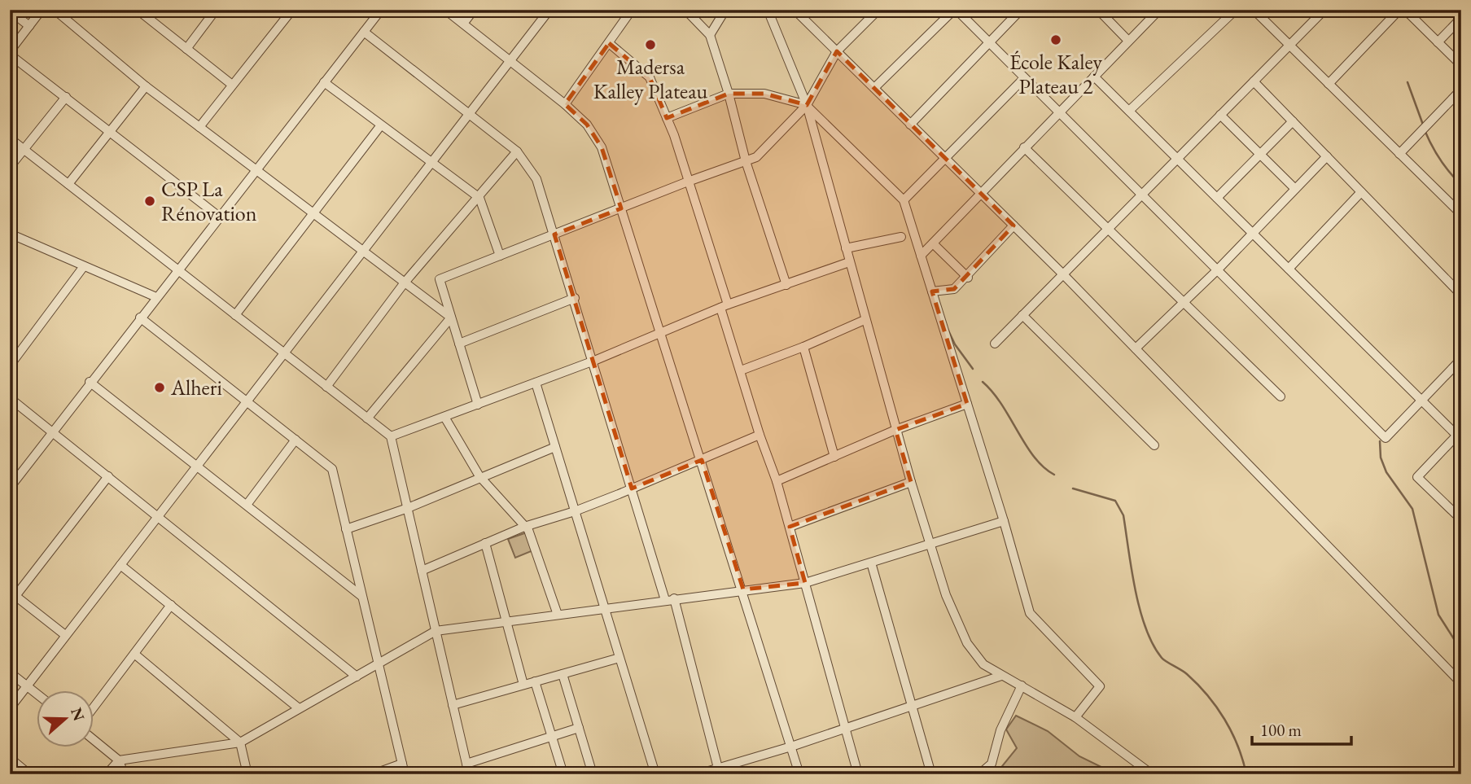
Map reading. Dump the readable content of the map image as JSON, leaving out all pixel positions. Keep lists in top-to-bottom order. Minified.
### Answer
{"places":["École Kaley Plateau 2","Madersa Kalley Plateau","CSP La Rénovation","Alheri"],"scale_bar":"100 m","north":"right"}
